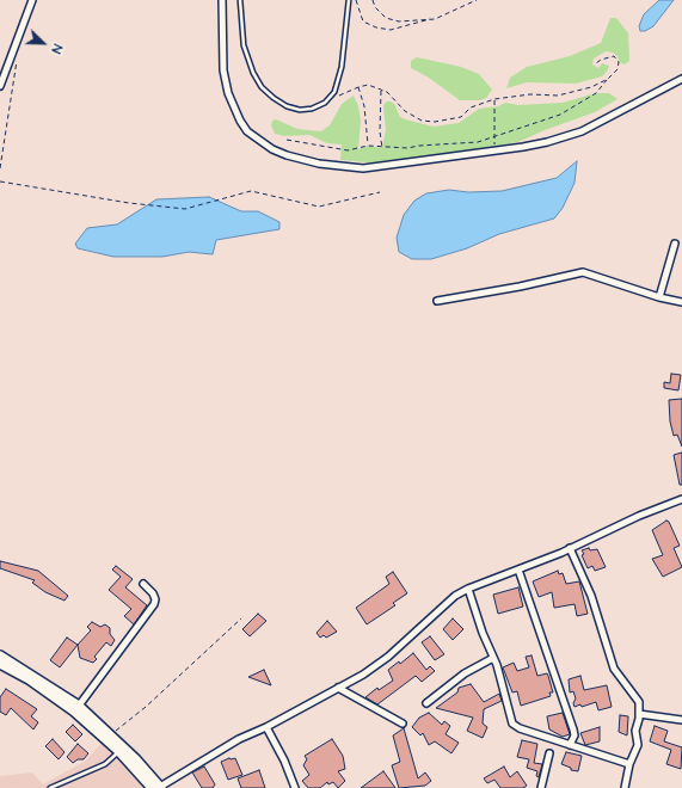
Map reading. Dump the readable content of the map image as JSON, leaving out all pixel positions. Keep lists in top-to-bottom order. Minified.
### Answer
{"north":"bottom right"}
